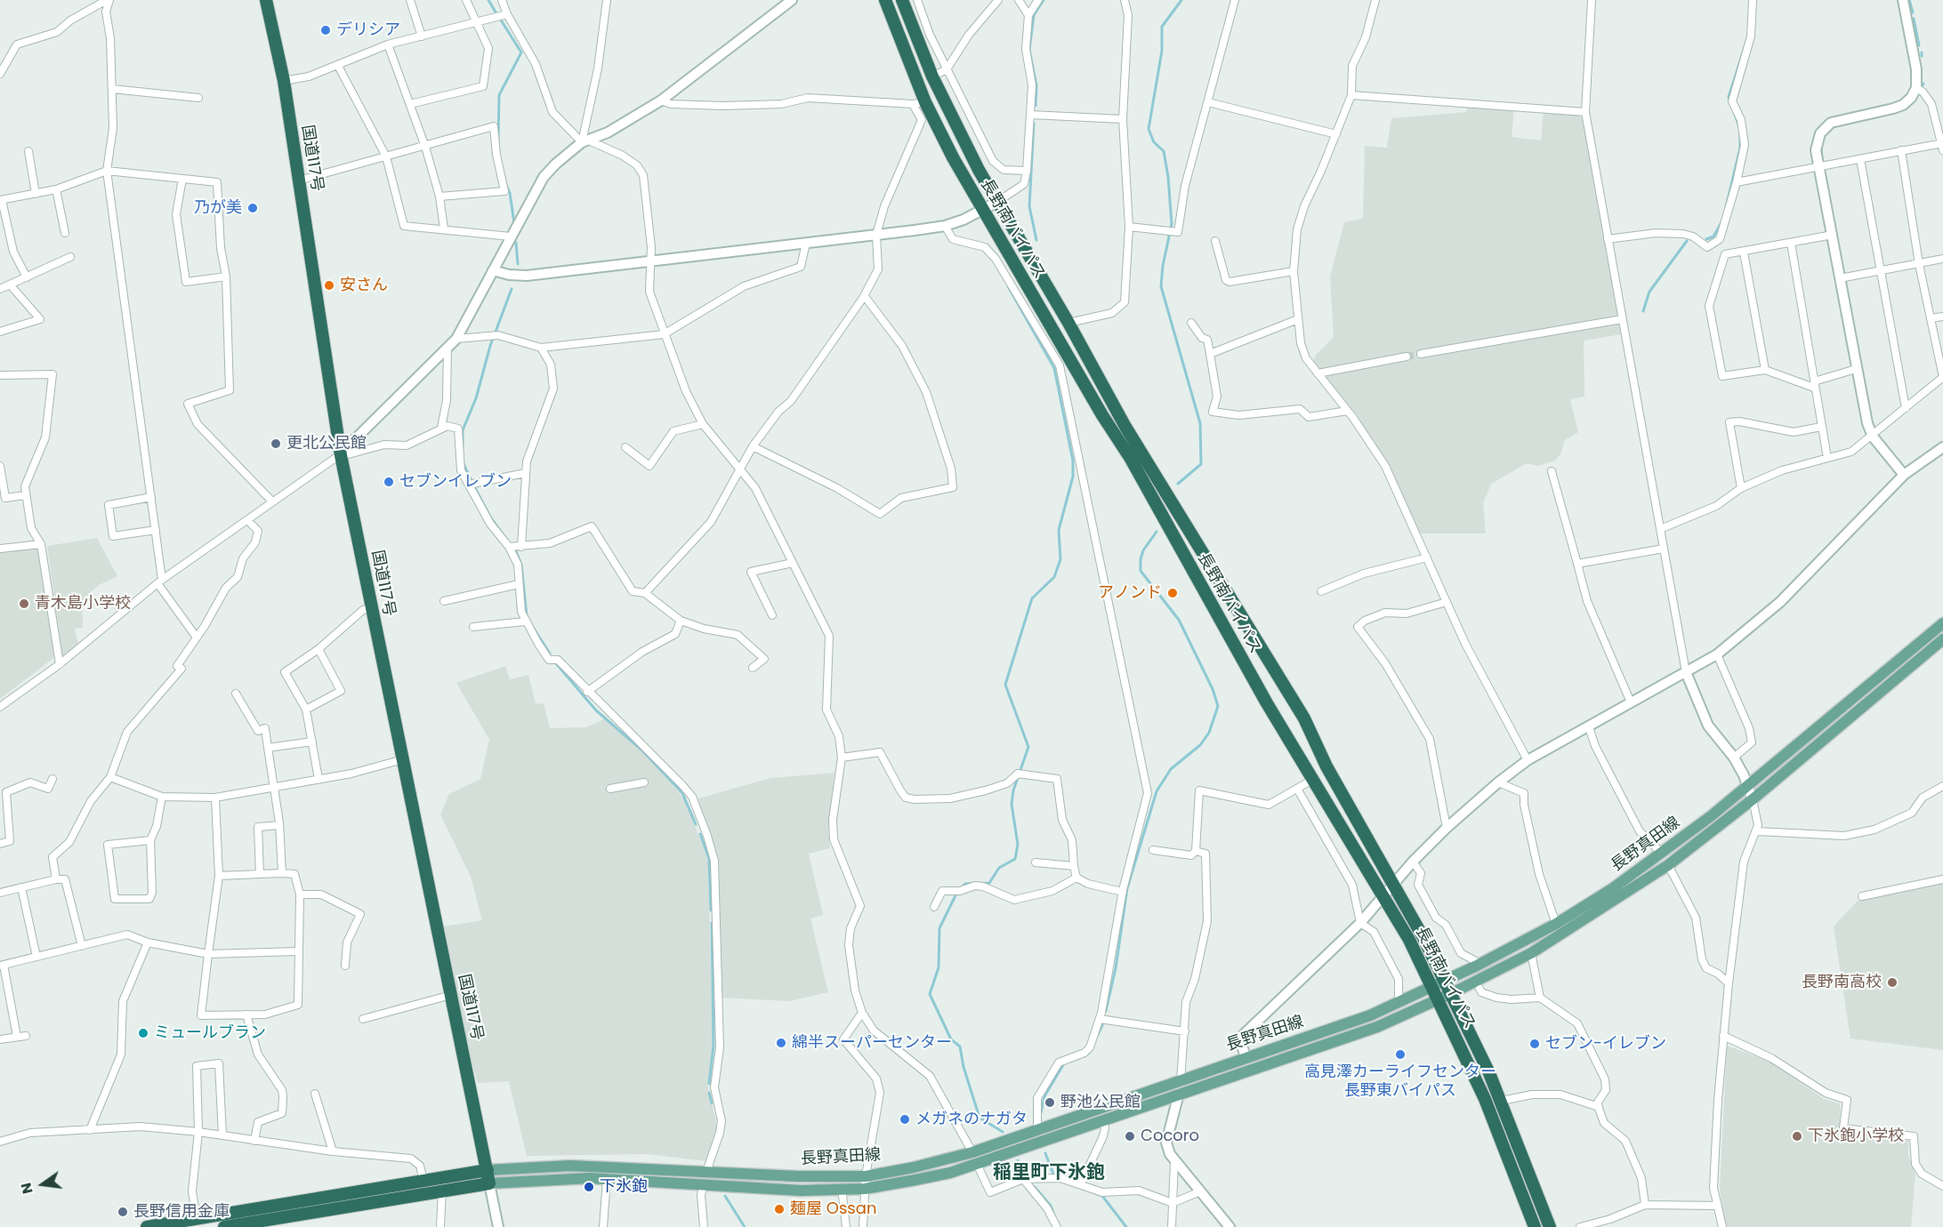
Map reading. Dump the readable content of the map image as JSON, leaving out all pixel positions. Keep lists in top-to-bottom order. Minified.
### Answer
{"streets":{"highway":["国道117号","長野南バイパス"],"main road":["長野真田線"]},"crossings":[["国道117号","長野真田線"],["長野南バイパス","長野真田線"]],"districts":["稲里町下氷鉋"],"places":["デリシア","乃が美","安さん","更北公民館","セブンイレブン","アノンド","青木島小学校","長野南高校","ミュールブラン","綿半スーパーセンター","セブン-イレブン","高見澤カーライフセンター 長野東バイパス","野池公民館","メガネのナガタ","Cocoro","下氷鉋小学校","下氷鉋","麺屋 Ossan","長野信用金庫"],"north":"left"}
